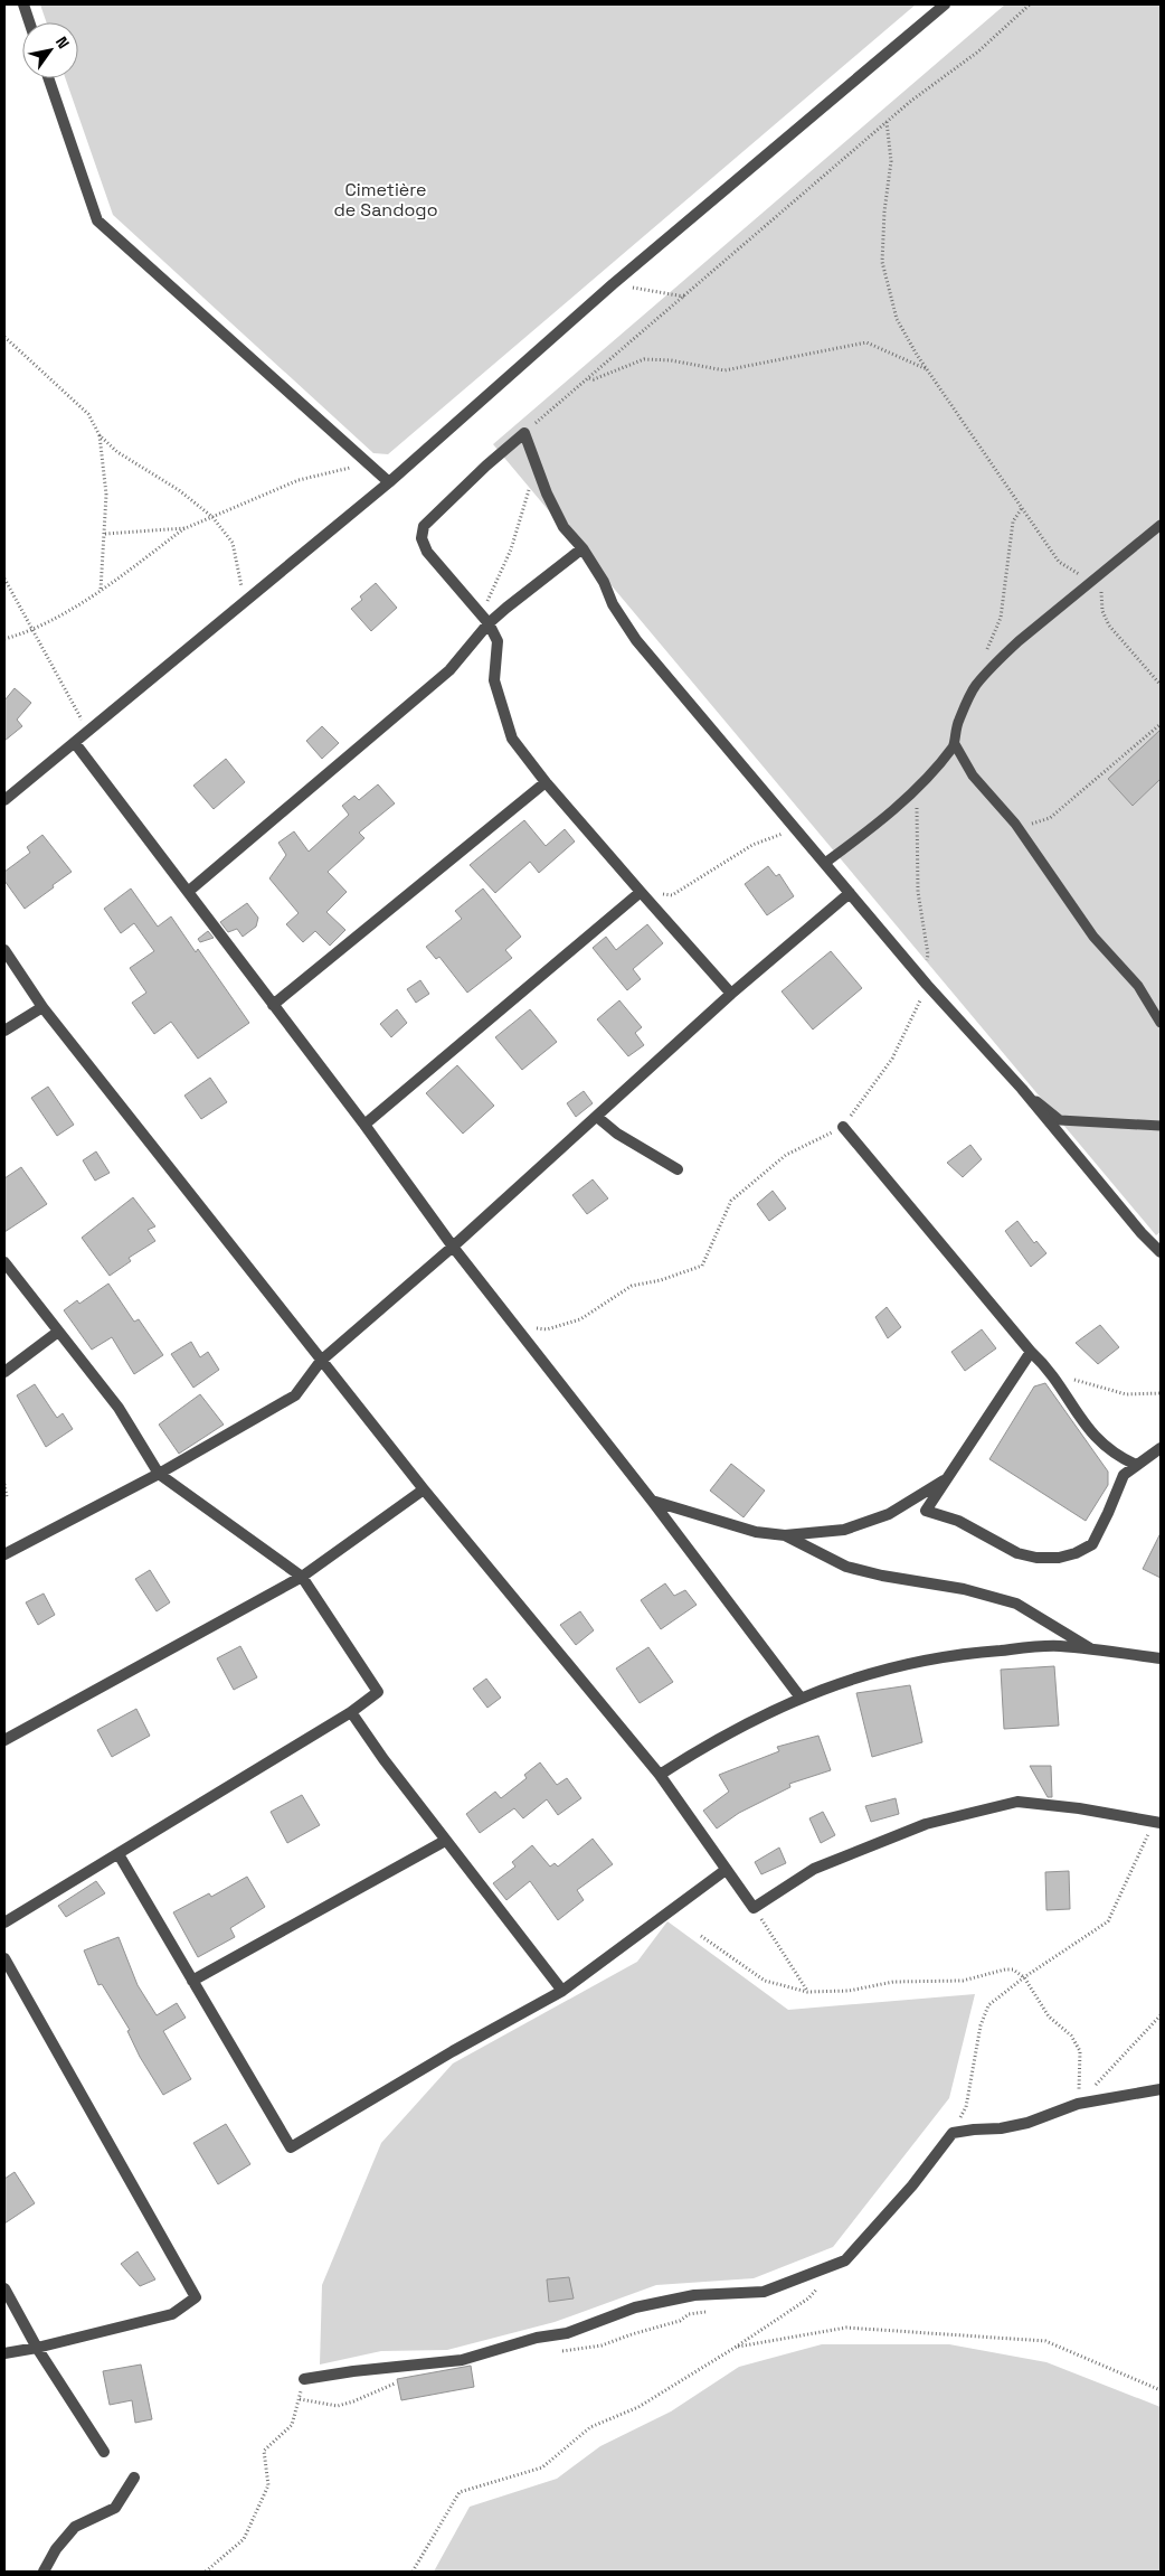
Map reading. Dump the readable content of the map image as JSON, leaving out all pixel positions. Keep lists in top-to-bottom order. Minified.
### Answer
{"parks":["Cimetière de Sandogo"],"north":"top right"}
